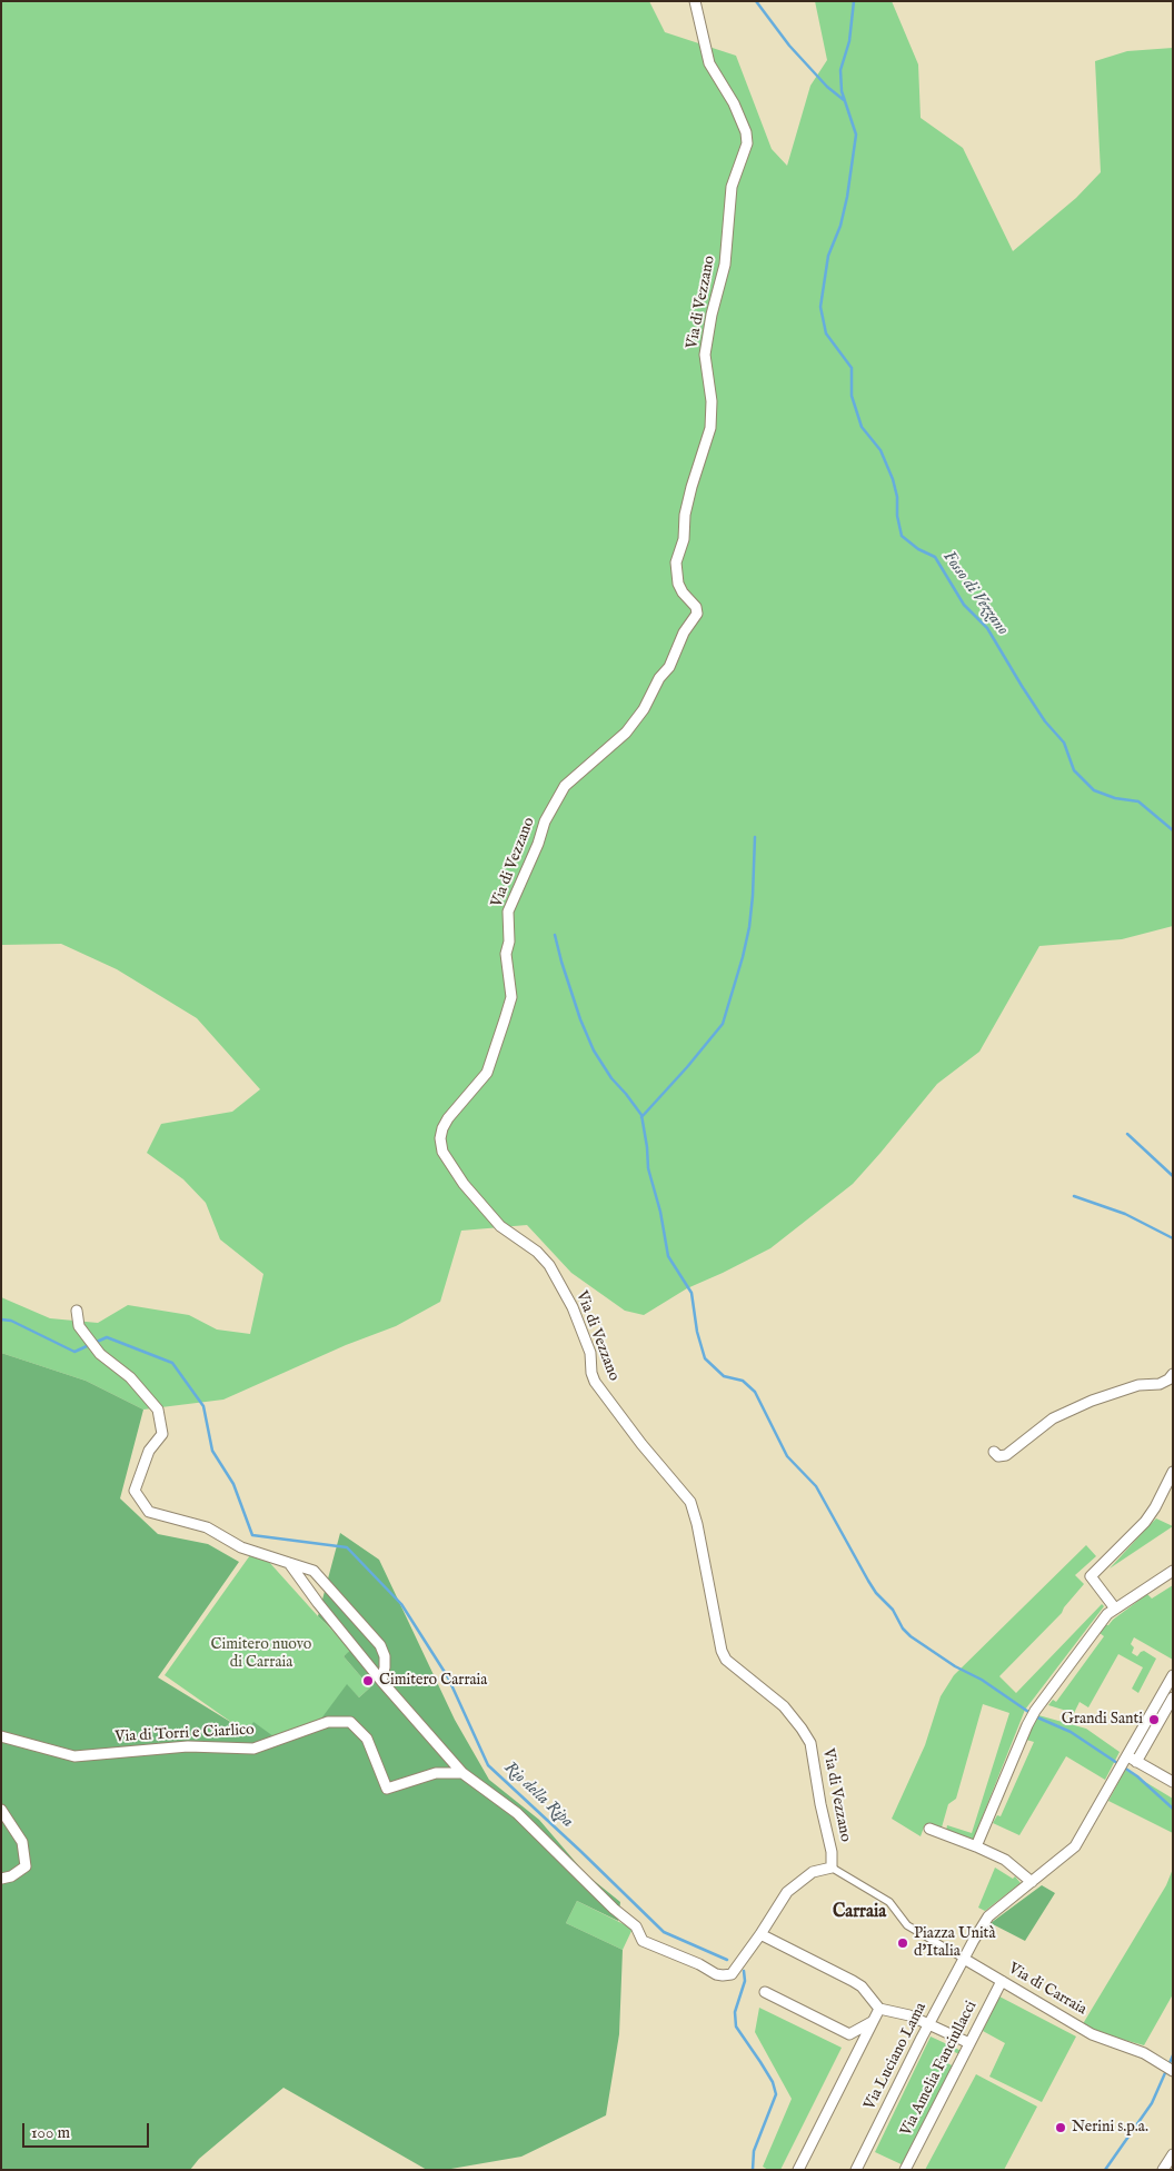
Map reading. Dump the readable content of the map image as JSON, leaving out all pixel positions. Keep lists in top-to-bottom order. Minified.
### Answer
{"streets":{"street":["Via di Vezzano","Via di Torri e Ciarlico","Via di Carraia","Via Luciano Lama","Via Amelia Fanciullacci"]},"crossings":[["Via di Vezzano","Via di Carraia"],["Via di Carraia","Via Luciano Lama"],["Via di Carraia","Via Amelia Fanciullacci"]],"districts":["Carraia"],"water":["Fosso di Vezzano","Rio della Ripa"],"parks":["Cimitero nuovo di Carraia"],"places":["Cimitero Carraia","Grandi Santi","Piazza Unità d'Italia","Nerini s.p.a."],"scale_bar":"100 m"}
